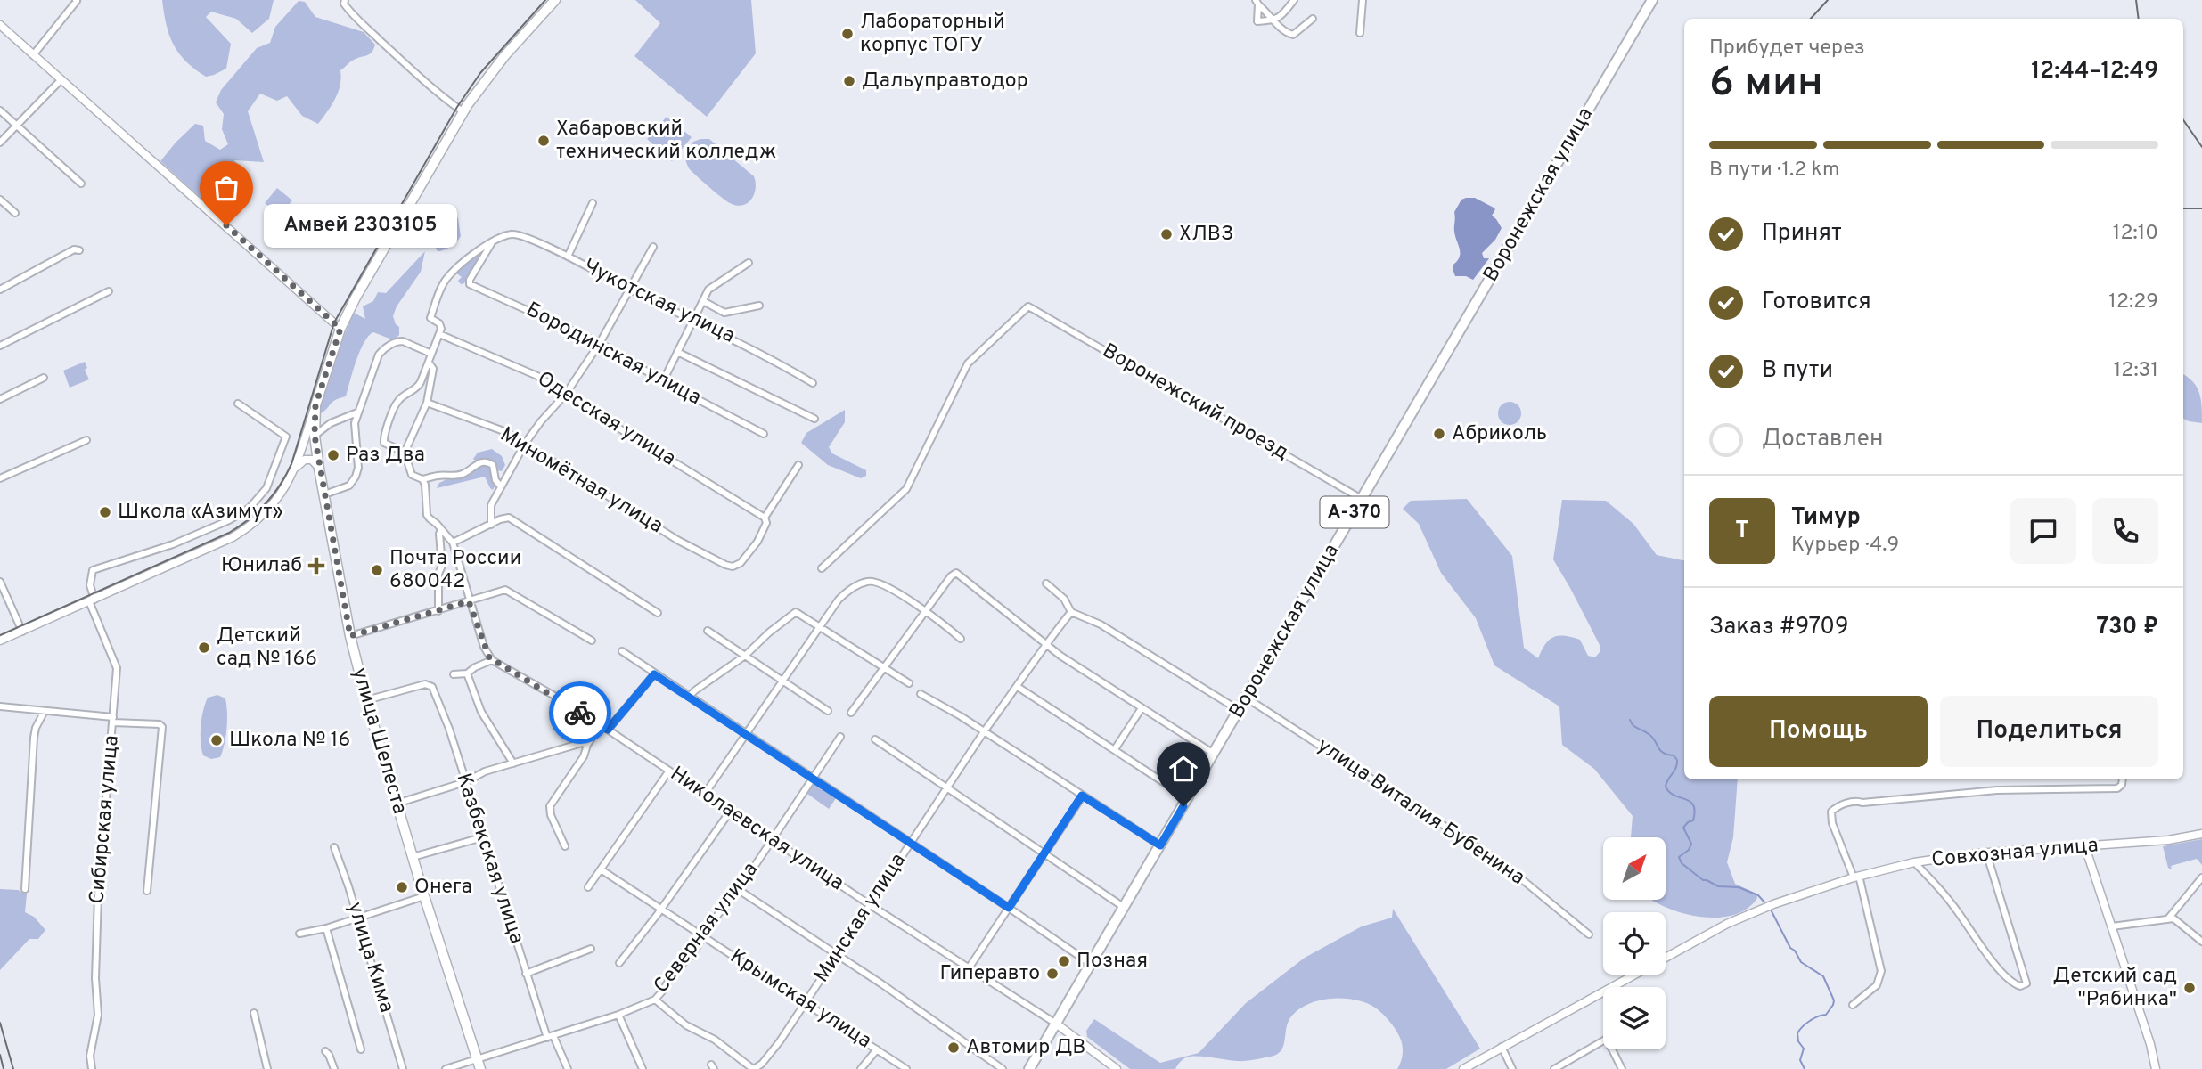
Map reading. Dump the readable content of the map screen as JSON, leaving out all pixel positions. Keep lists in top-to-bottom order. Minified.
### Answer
{"streets":{"highway":["Воронежская улица","А-370"],"main road":["улица Шелеста","Совхозная улица"],"street":["Чукотская улица","Бородинская улица","Воронежский проезд","Одесская улица","Миномётная улица","улица Виталия Бубенина","Сибирская улица","Николаевская улица","Казбекская улица","Минская улица","Северная улица","улица Кима","Крымская улица"]},"crossings":[["Воронежская улица","Воронежский проезд"],["Воронежская улица","улица Виталия Бубенина"],["Воронежская улица","Николаевская улица"],["Чукотская улица","Бородинская улица"],["Одесская улица","Миномётная улица"],["улица Шелеста","Казбекская улица"],["улица Шелеста","Северная улица"],["Николаевская улица","Минская улица"],["Николаевская улица","Северная улица"],["Казбекская улица","Северная улица"],["Минская улица","Крымская улица"],["Северная улица","Крымская улица"]],"places":{"other":["Лабораторный корпус ТОГУ","Дальуправтодор","Хабаровский технический колледж","Амвей 2303105","ХЛВЗ","Абриколь","Раз Два","Школа «Азимут»","Почта России 680042","Детский сад № 166","Школа № 16","Онега","Позная","Гиперавто","Детский сад \"Рябинка\"","Автомир ДВ"],"health":["Юнилаб"]},"north":"top right","page":{"heading":["6 мин","Прибудет через","12:44–12:49"],"panel":["Тимур","Курьер · 4.9","Заказ #9709","730 ₽"],"bar":"В пути · 1.2 km","list":[["Принят","12:10"],["Готовится","12:29"],["В пути","12:31"],"Доставлен"],"bubble":"Амвей 2303105","round":"Т","buttons":["Помощь","Поделиться"]}}
